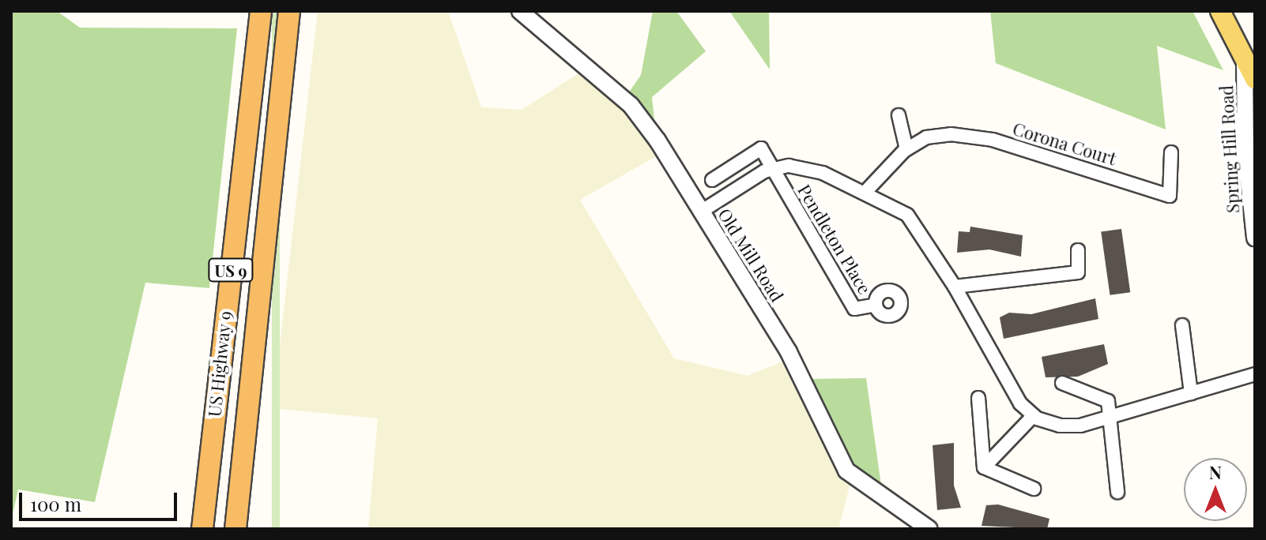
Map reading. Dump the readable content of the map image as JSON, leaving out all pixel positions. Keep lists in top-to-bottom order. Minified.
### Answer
{"streets":{"highway":["US 9","US Highway 9"],"street":["Corona Court","Spring Hill Road","Pendleton Place","Old Mill Road"]},"crossings":[["Corona Court","Pendleton Place"]],"scale_bar":"100 m","north":"top"}
